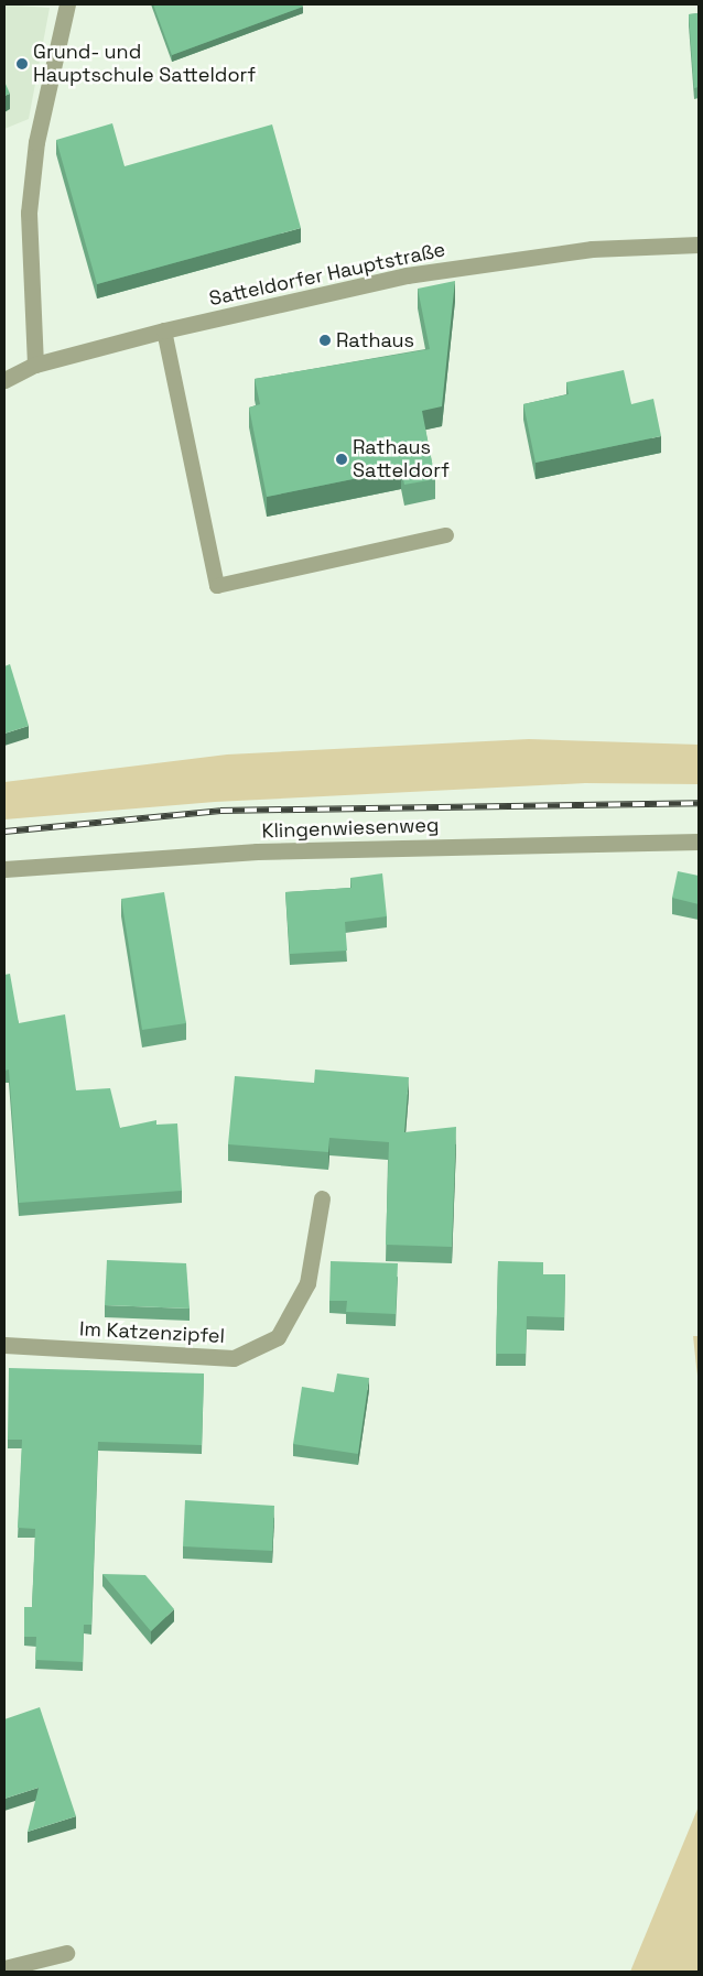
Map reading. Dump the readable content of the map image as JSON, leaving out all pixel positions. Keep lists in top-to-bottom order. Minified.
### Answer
{"streets":{"street":["Satteldorfer Hauptstraße","Klingenwiesenweg","Im Katzenzipfel"]},"places":["Grund- und Hauptschule Satteldorf","Rathaus","Rathaus Satteldorf"]}
